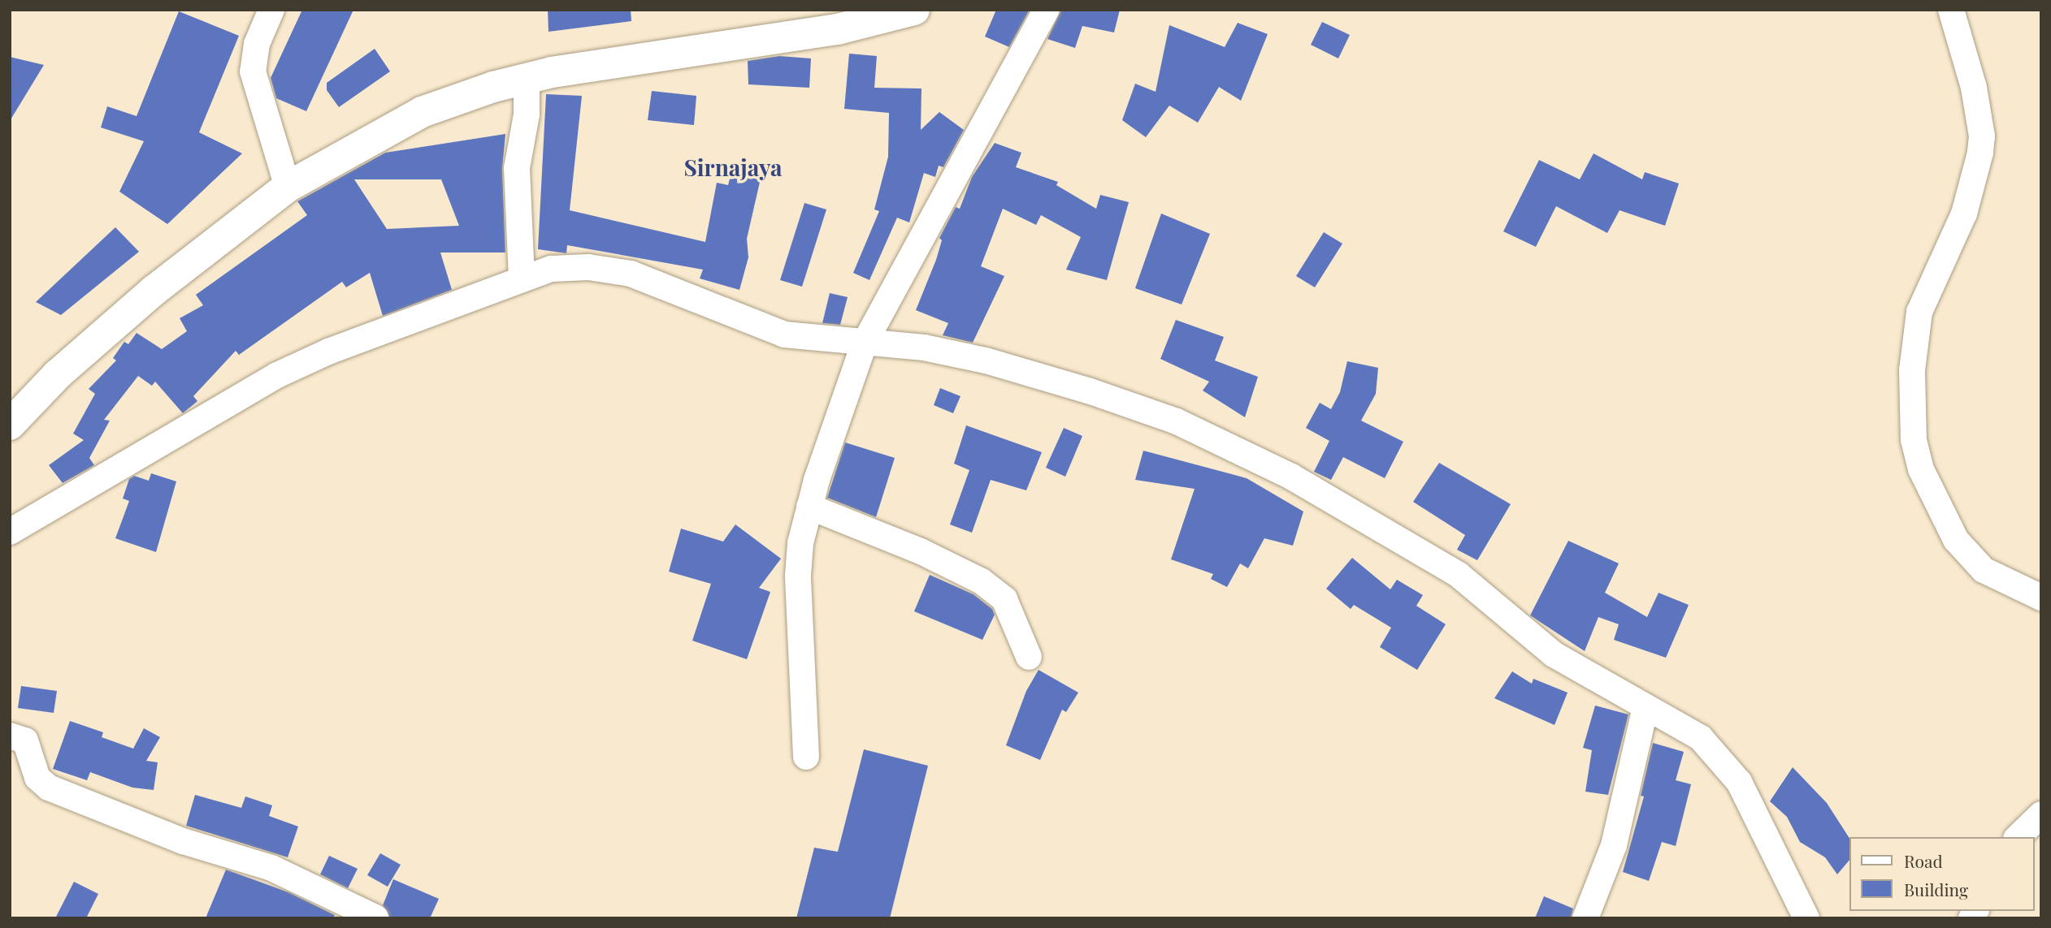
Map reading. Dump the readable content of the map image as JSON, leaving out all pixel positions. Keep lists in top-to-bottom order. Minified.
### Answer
{"districts":["Sirnajaya"],"legend":["Road","Building"]}
